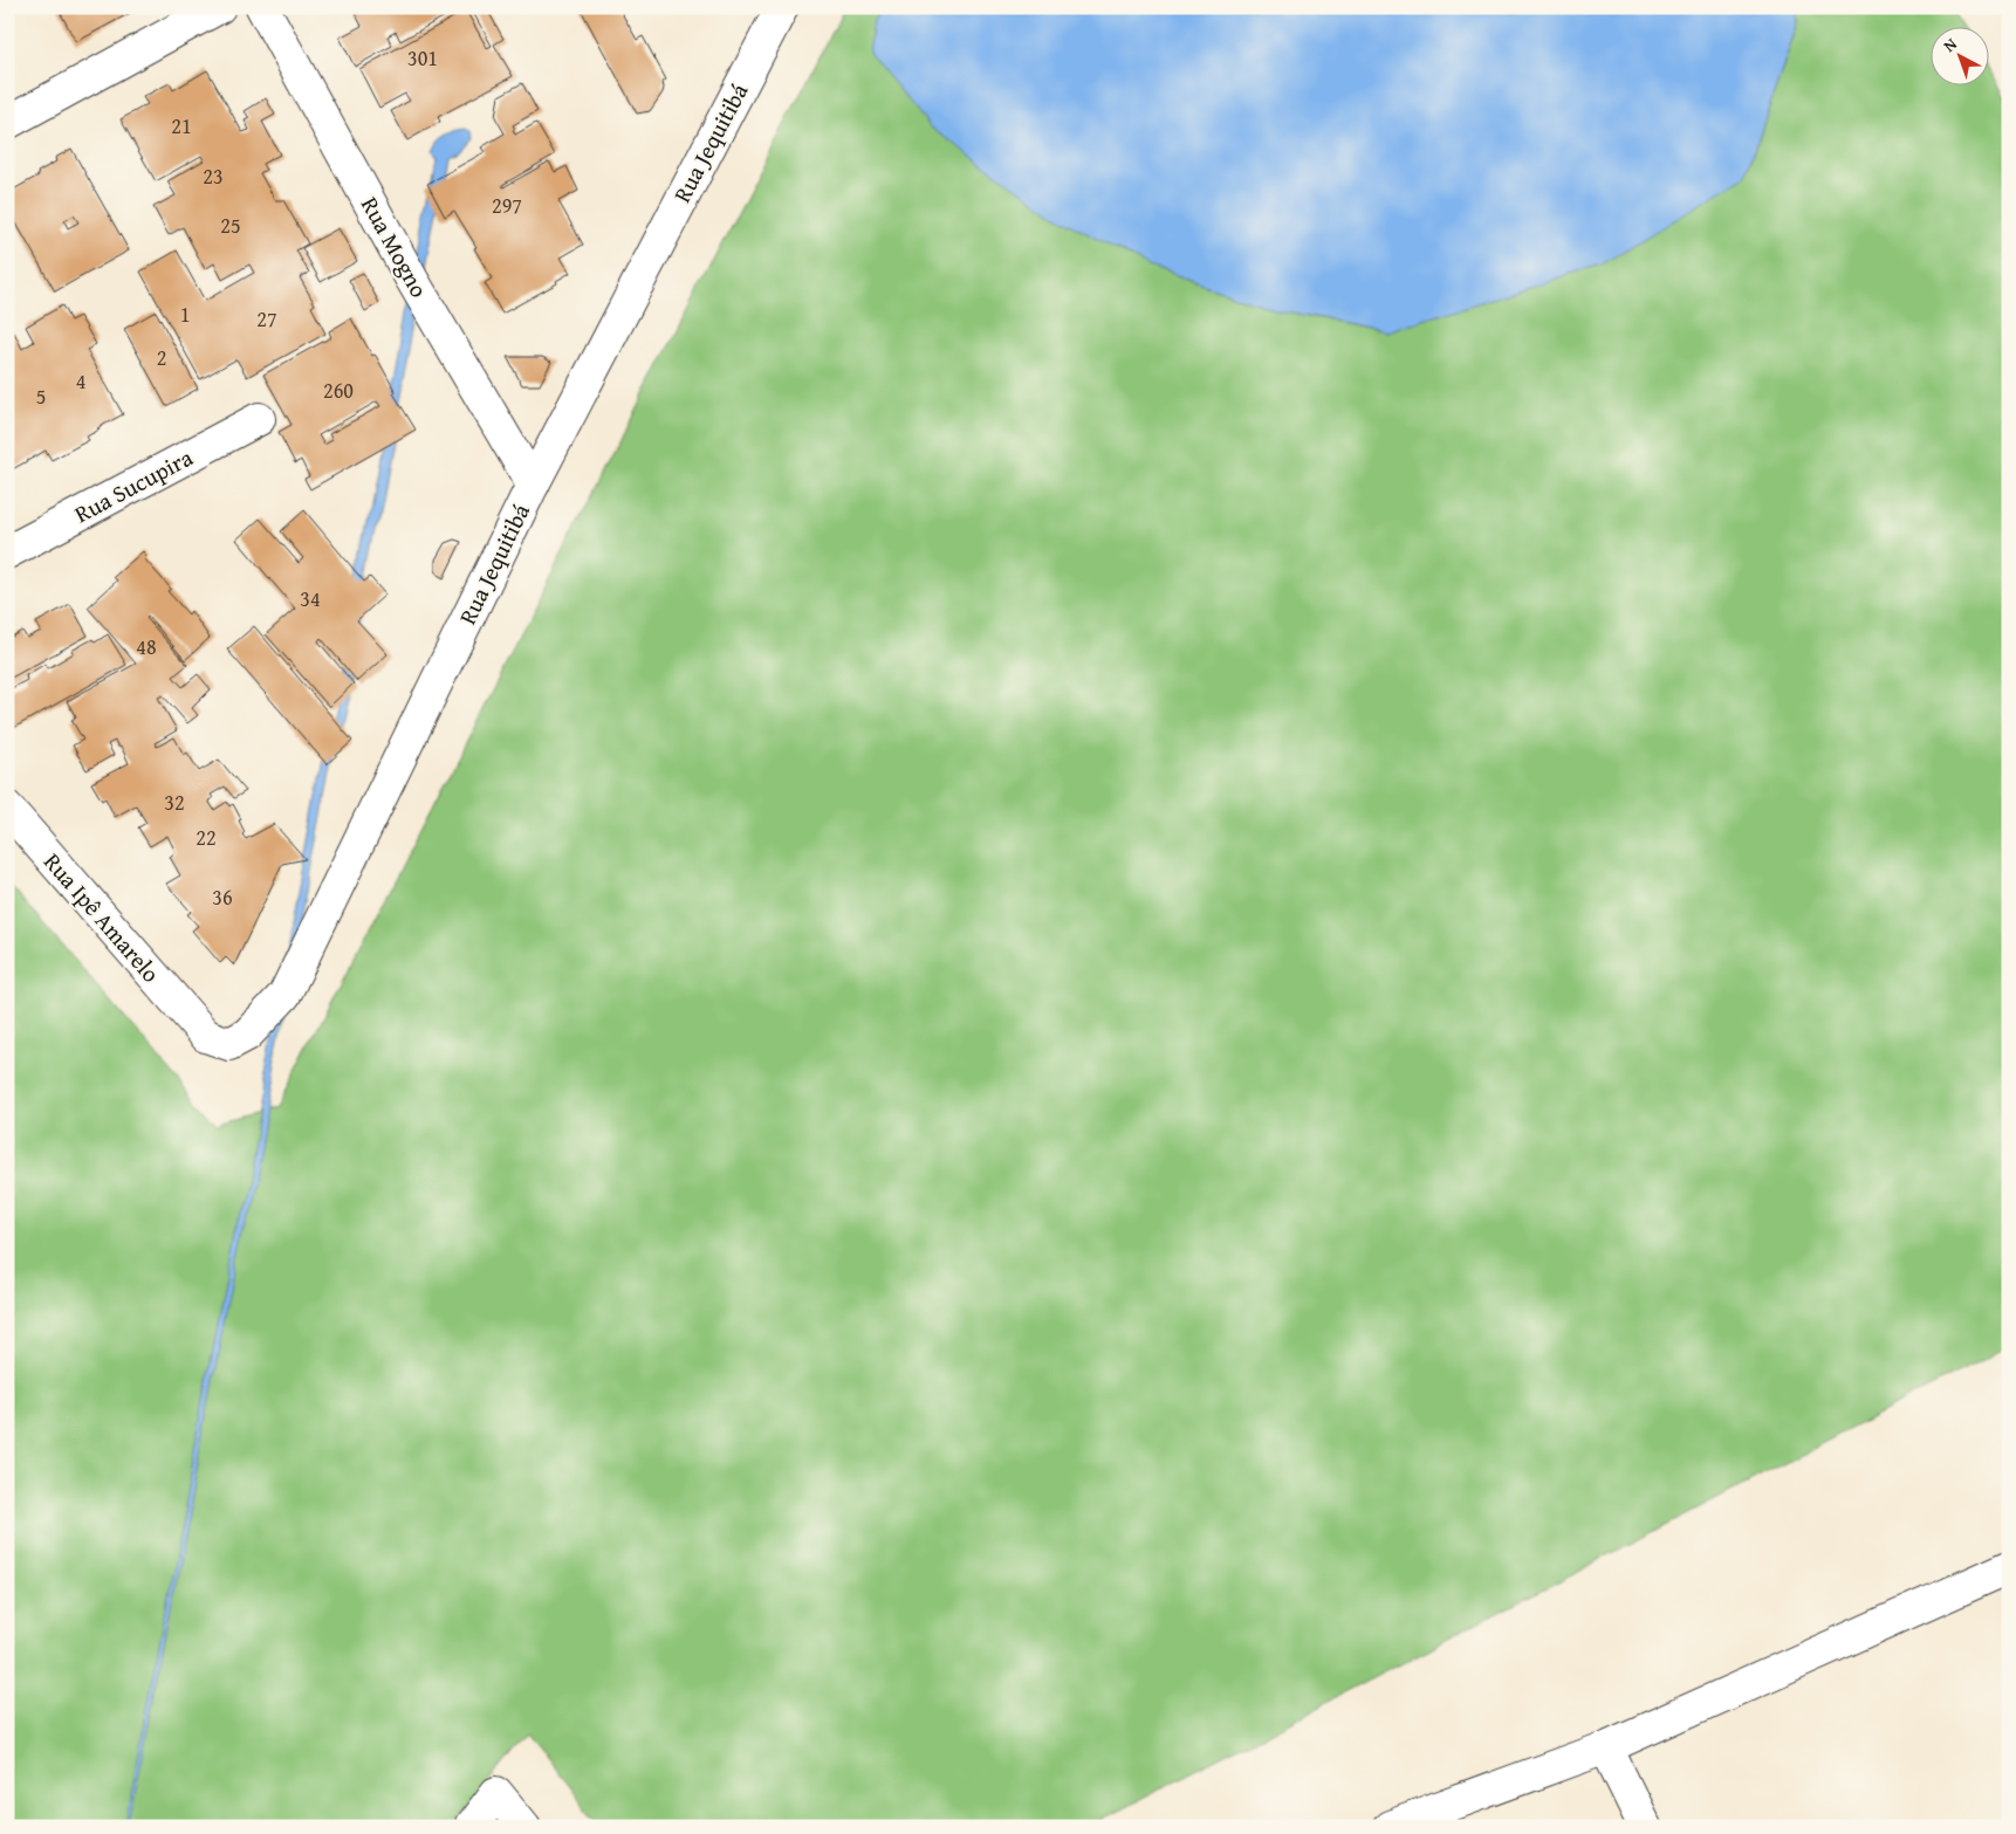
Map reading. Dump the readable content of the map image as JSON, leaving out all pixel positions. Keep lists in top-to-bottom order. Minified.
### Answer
{"streets":{"street":["Rua Jequitibá","Rua Mogno","Rua Sucupira","Rua Ipê Amarelo"]},"crossings":[["Rua Jequitibá","Rua Mogno"],["Rua Jequitibá","Rua Ipê Amarelo"]],"house_numbers":["301","21","23","297","25","1","27","2","4","260","5","34","48","32","22","36"],"north":"top left"}
